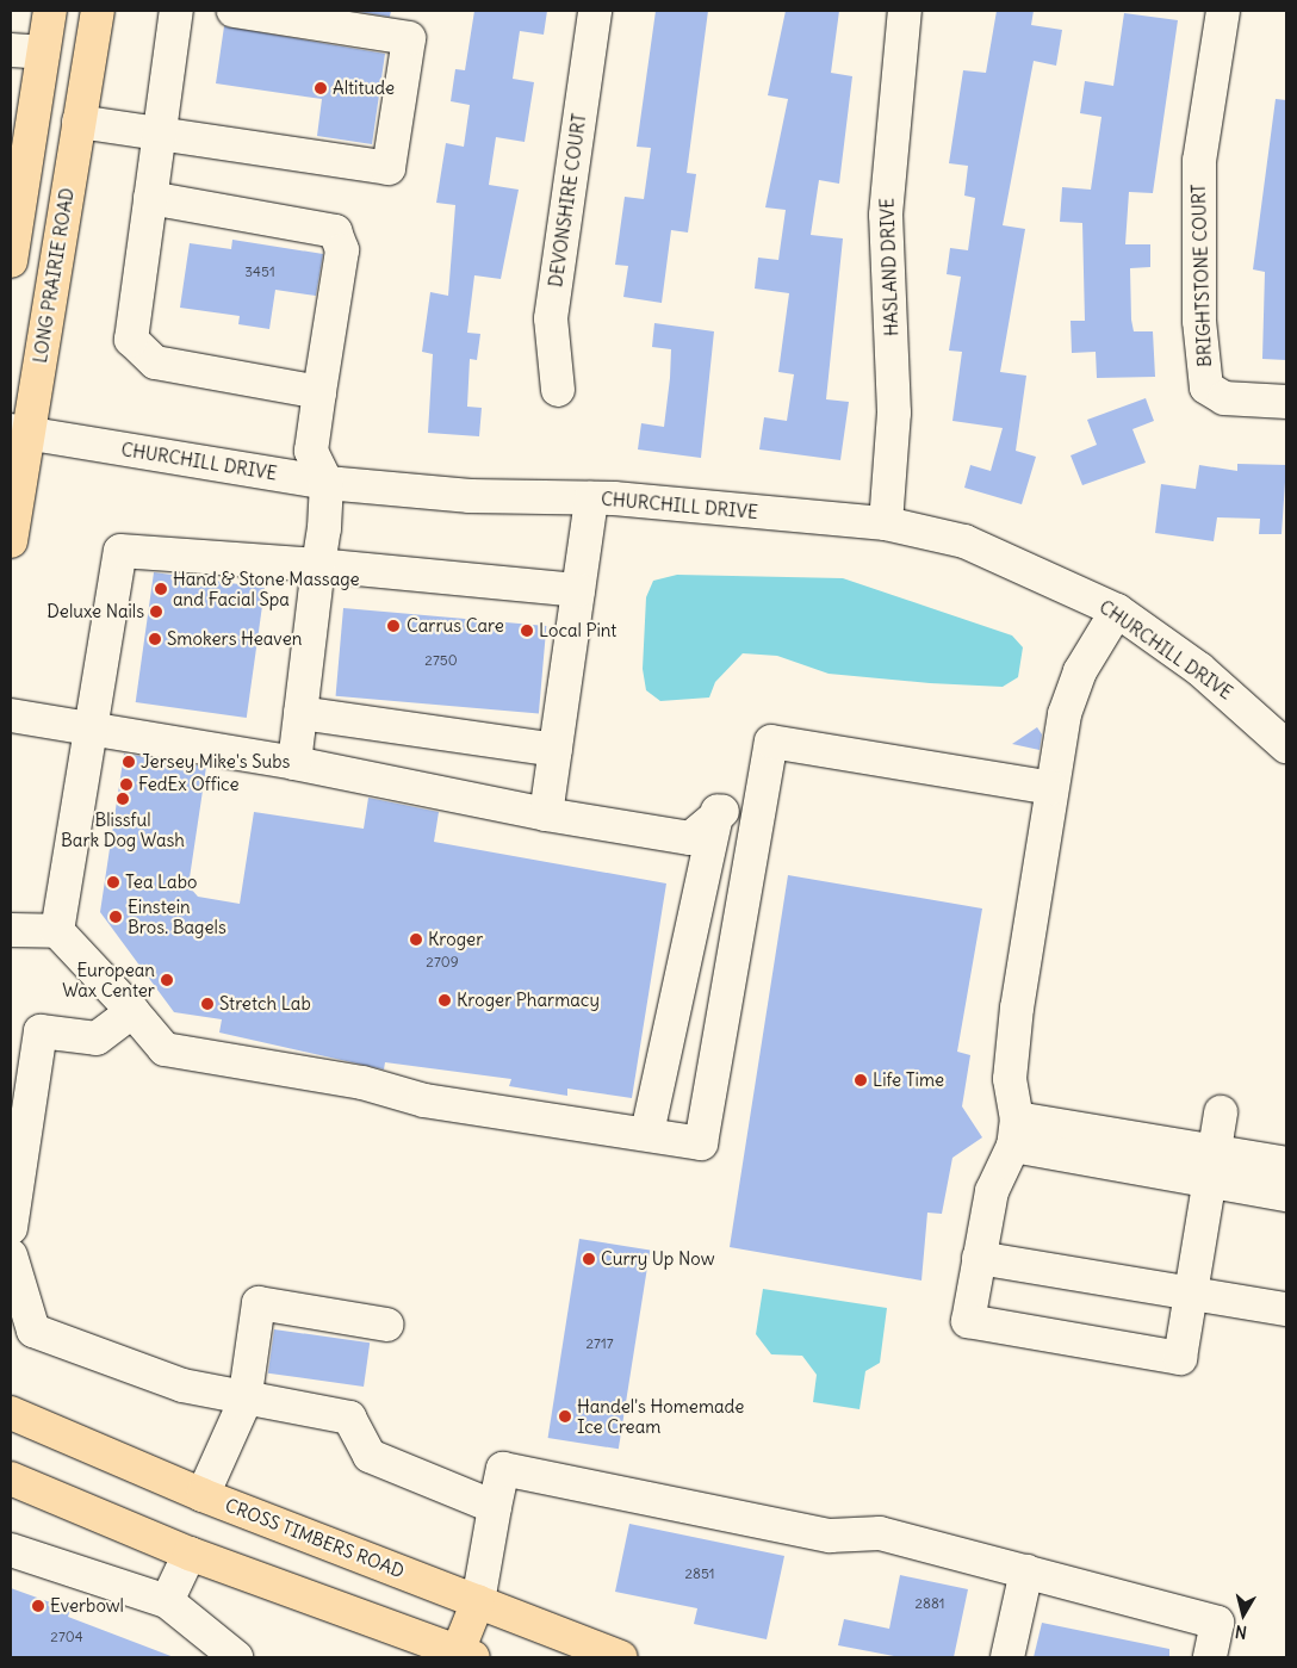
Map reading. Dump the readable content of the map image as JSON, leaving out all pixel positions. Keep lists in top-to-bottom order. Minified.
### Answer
{"streets":{"main road":["LONG PRAIRIE ROAD","CROSS TIMBERS ROAD"],"street":["DEVONSHIRE COURT","HASLAND DRIVE","BRIGHTSTONE COURT","CHURCHILL DRIVE"]},"crossings":[["HASLAND DRIVE","CHURCHILL DRIVE"],["LONG PRAIRIE ROAD","CHURCHILL DRIVE"]],"places":["Altitude","Hand & Stone Massage and Facial Spa","Deluxe Nails","Carrus Care","Local Pint","Smokers Heaven","Jersey Mike's Subs","FedEx Office","Blissful Bark Dog Wash","Tea Labo","Einstein Bros. Bagels","Kroger","European Wax Center","Kroger Pharmacy","Stretch Lab","Life Time","Curry Up Now","Handel's Homemade Ice Cream","Everbowl"],"house_numbers":["3451","2750","2709","2717","2851","2881","2704"],"north":"bottom"}
